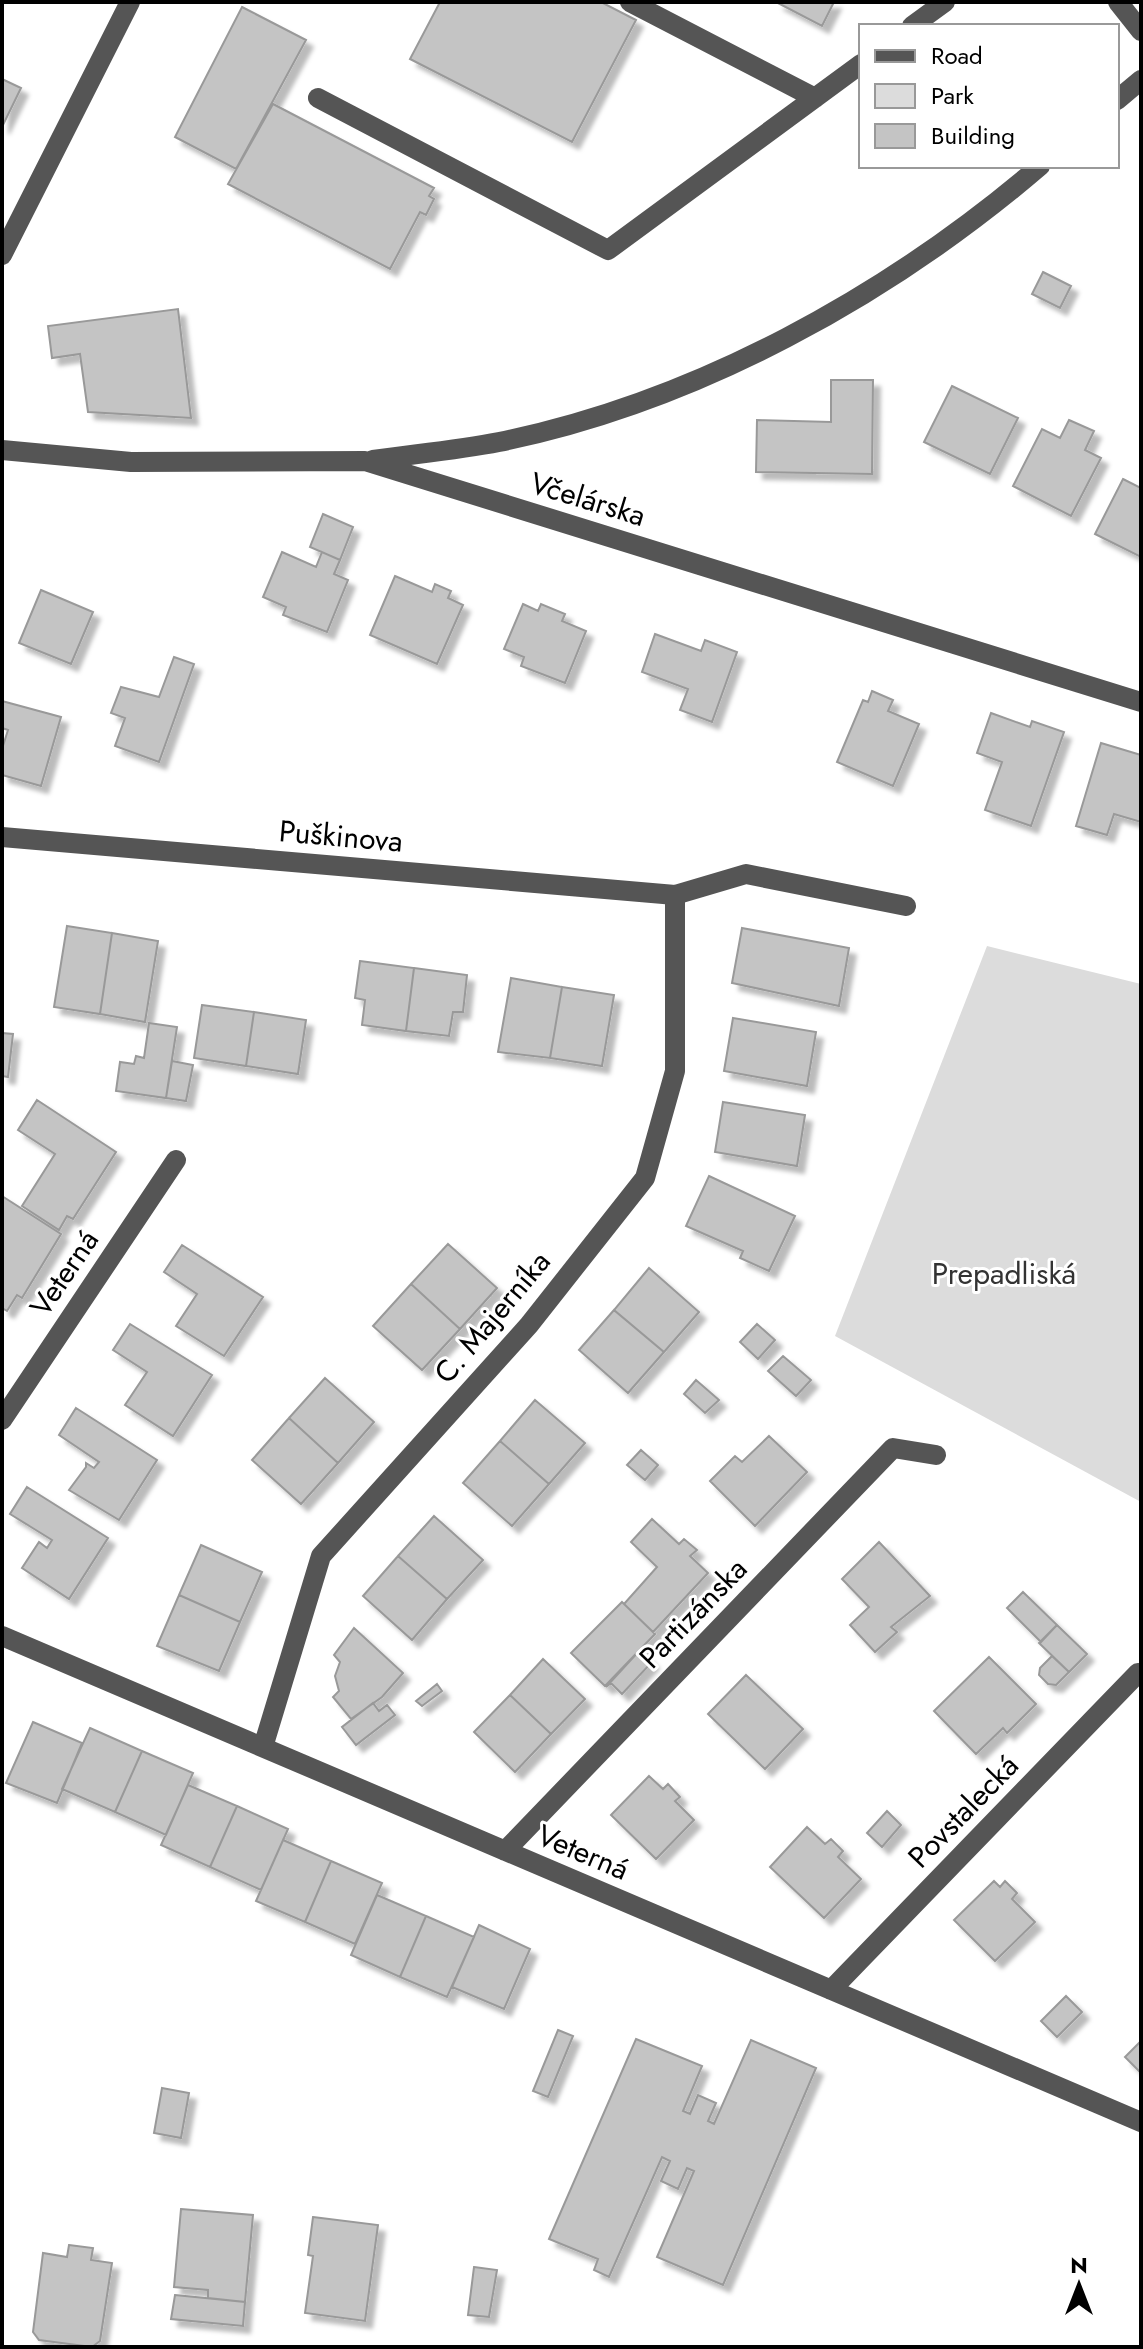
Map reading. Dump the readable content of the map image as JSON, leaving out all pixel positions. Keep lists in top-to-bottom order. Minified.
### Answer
{"streets":{"street":["Včelárska","Puškinova","Veterná","C. Majerníka","Partizánska","Povstalecká"]},"crossings":[["Puškinova","C. Majerníka"],["Veterná","C. Majerníka"],["Veterná","Partizánska"],["Veterná","Povstalecká"]],"parks":["Prepadliská"],"legend":["Road","Park","Building"],"north":"top"}
